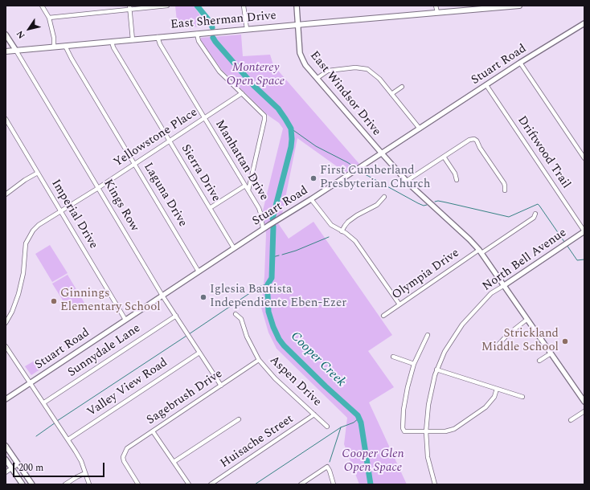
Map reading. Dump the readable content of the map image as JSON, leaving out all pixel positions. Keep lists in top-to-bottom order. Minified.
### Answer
{"streets":{"main road":["East Sherman Drive"],"street":["Stuart Road","East Windsor Drive","Yellowstone Place","Driftwood Trail","Manhattan Drive","Sierra Drive","Laguna Drive","Kings Row","Imperial Drive","North Bell Avenue","Olympia Drive","Sunnydale Lane","Aspen Drive","Valley View Road","Sagebrush Drive","Huisache Street"]},"crossings":[["East Sherman Drive","East Windsor Drive"],["East Sherman Drive","Manhattan Drive"],["East Sherman Drive","Sierra Drive"],["East Sherman Drive","Laguna Drive"],["East Sherman Drive","Kings Row"],["Stuart Road","East Windsor Drive"],["Stuart Road","Driftwood Trail"],["Stuart Road","Manhattan Drive"],["Stuart Road","Sierra Drive"],["Stuart Road","Laguna Drive"],["Stuart Road","Kings Row"],["Stuart Road","Imperial Drive"],["East Windsor Drive","North Bell Avenue"],["East Windsor Drive","Olympia Drive"],["Yellowstone Place","Manhattan Drive"],["Yellowstone Place","Sierra Drive"],["Yellowstone Place","Laguna Drive"],["Yellowstone Place","Kings Row"],["Yellowstone Place","Imperial Drive"],["Driftwood Trail","North Bell Avenue"],["Kings Row","Sunnydale Lane"],["Kings Row","Valley View Road"],["Kings Row","Sagebrush Drive"],["Aspen Drive","Sagebrush Drive"],["Aspen Drive","Huisache Street"]],"water":["Cooper Creek"],"parks":["Monterey Open Space","Cooper Glen Open Space"],"places":["First Cumberland Presbyterian Church","Iglesia Bautista Independiente Eben-Ezer","Ginnings Elementary School","Strickland Middle School"],"scale_bar":"200 m","north":"bottom left"}
